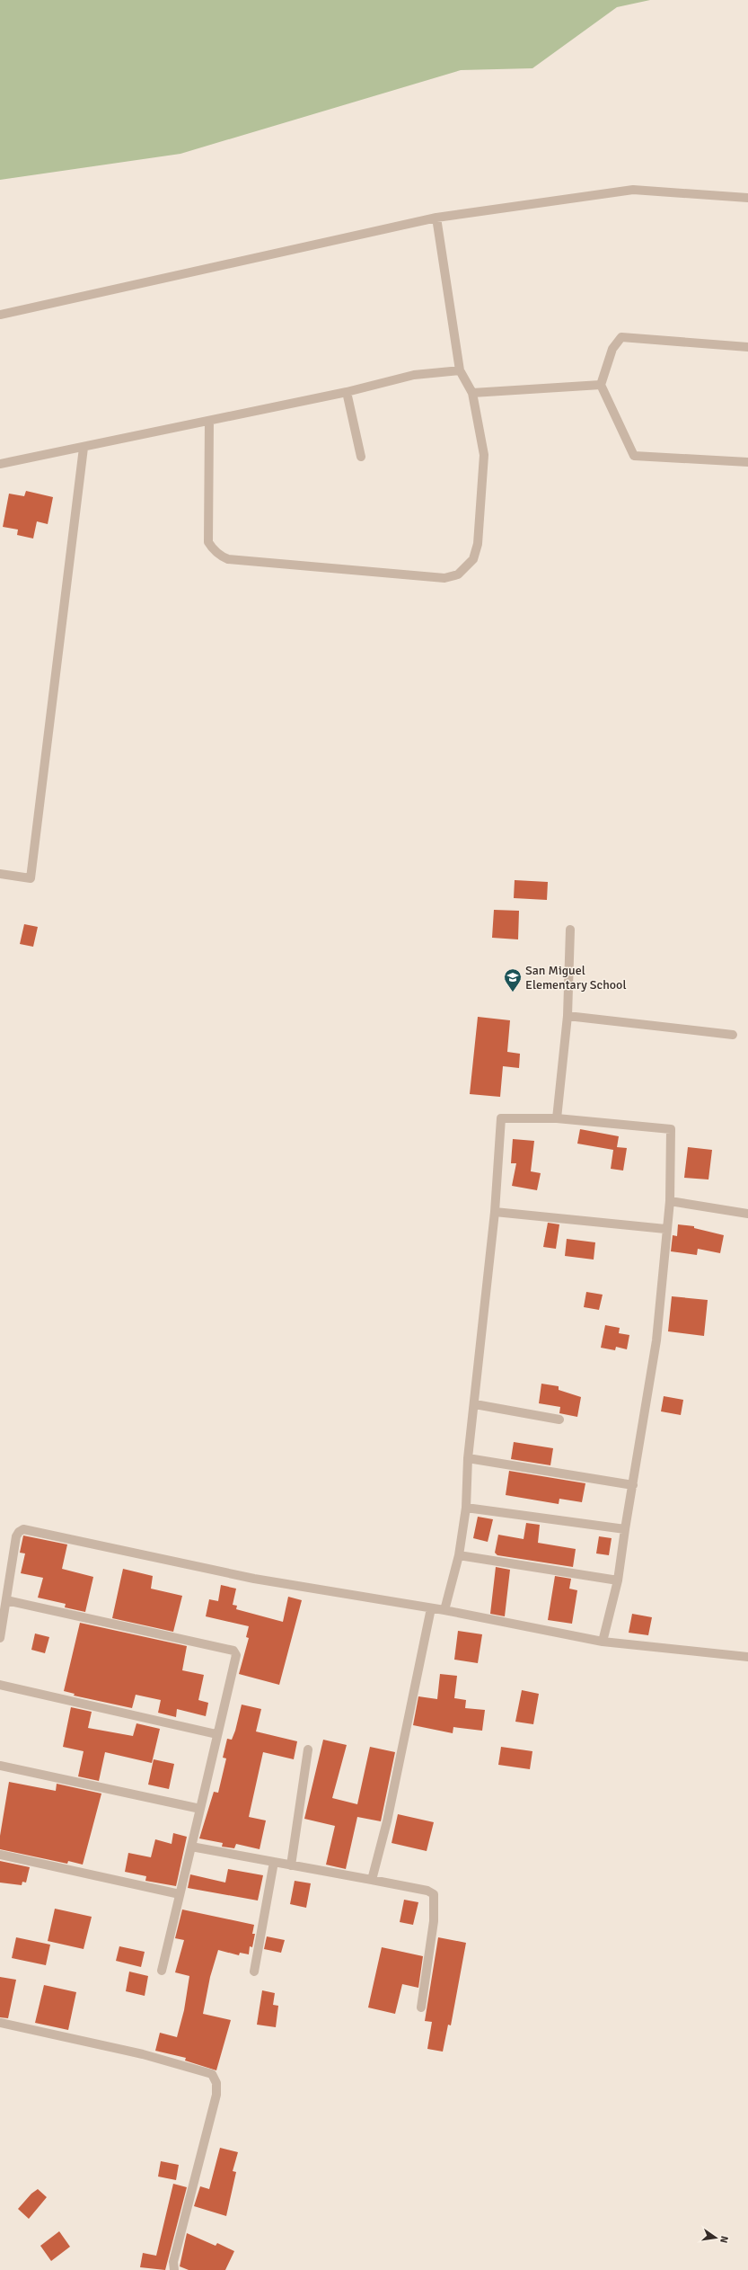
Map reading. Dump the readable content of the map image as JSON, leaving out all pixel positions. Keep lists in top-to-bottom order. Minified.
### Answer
{"places":{"school or university":["San Miguel Elementary School"]},"north":"right"}
